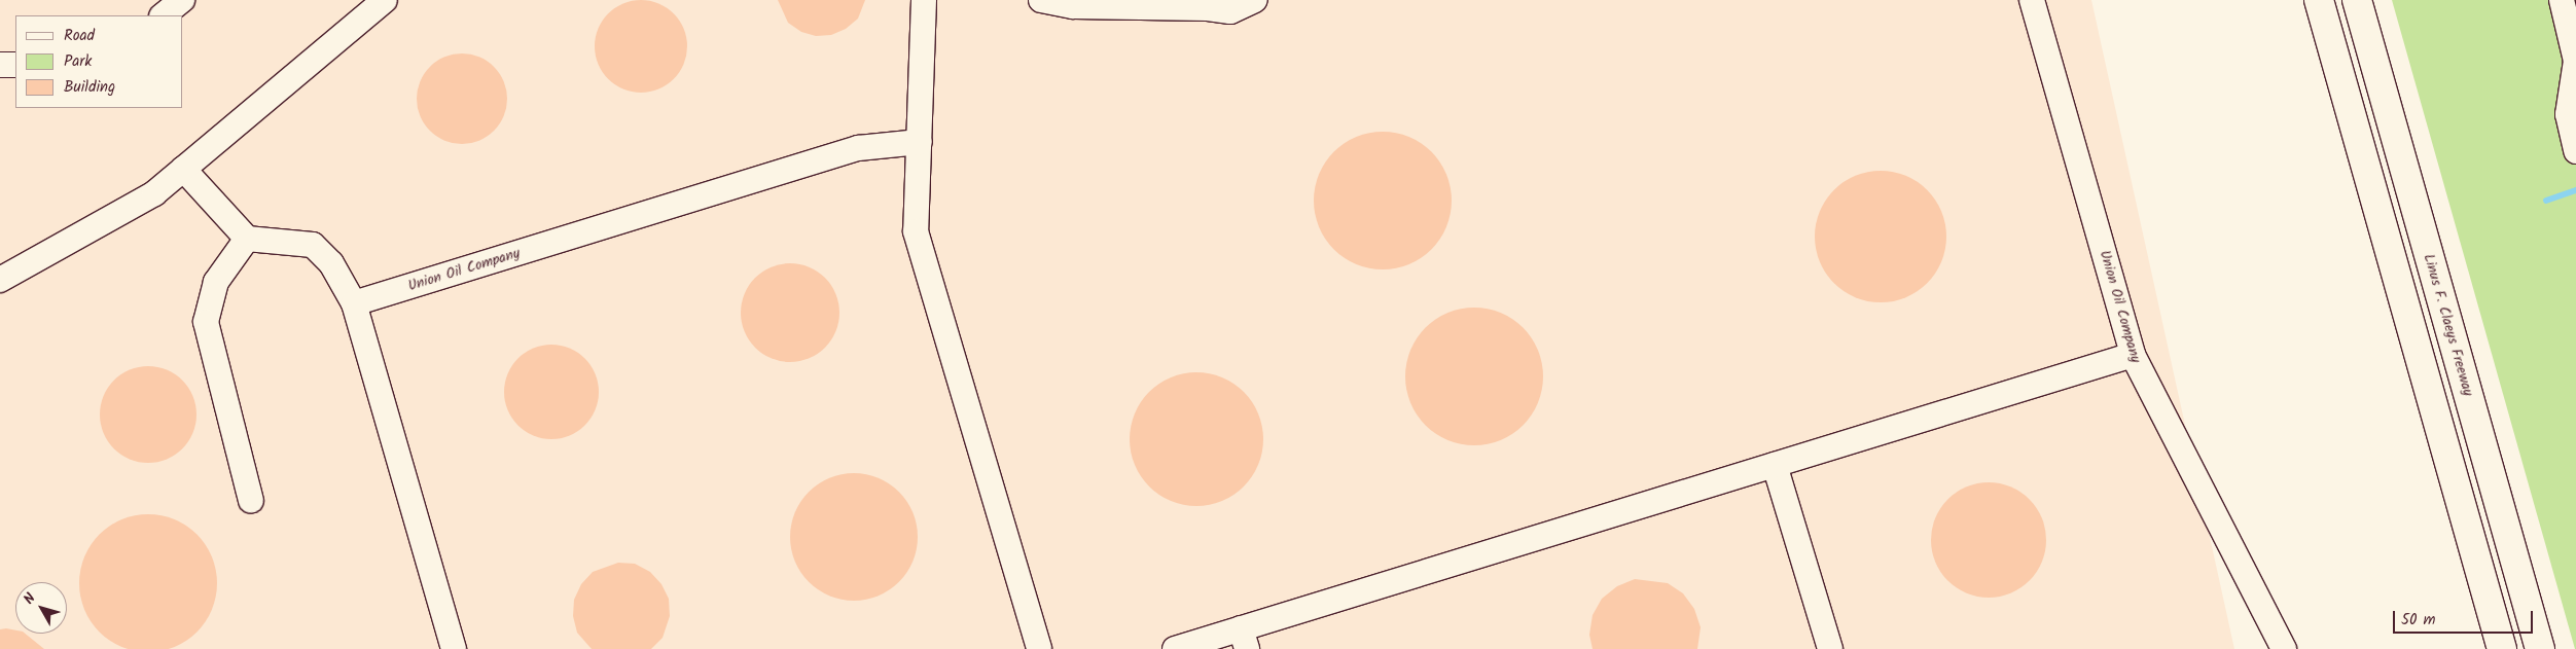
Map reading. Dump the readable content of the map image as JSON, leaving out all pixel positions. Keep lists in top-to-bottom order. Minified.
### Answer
{"streets":{"highway":["Linus F. Claeys Freeway"],"street":["Union Oil Company"]},"legend":["Road","Park","Building"],"scale_bar":"50 m","north":"top left"}
